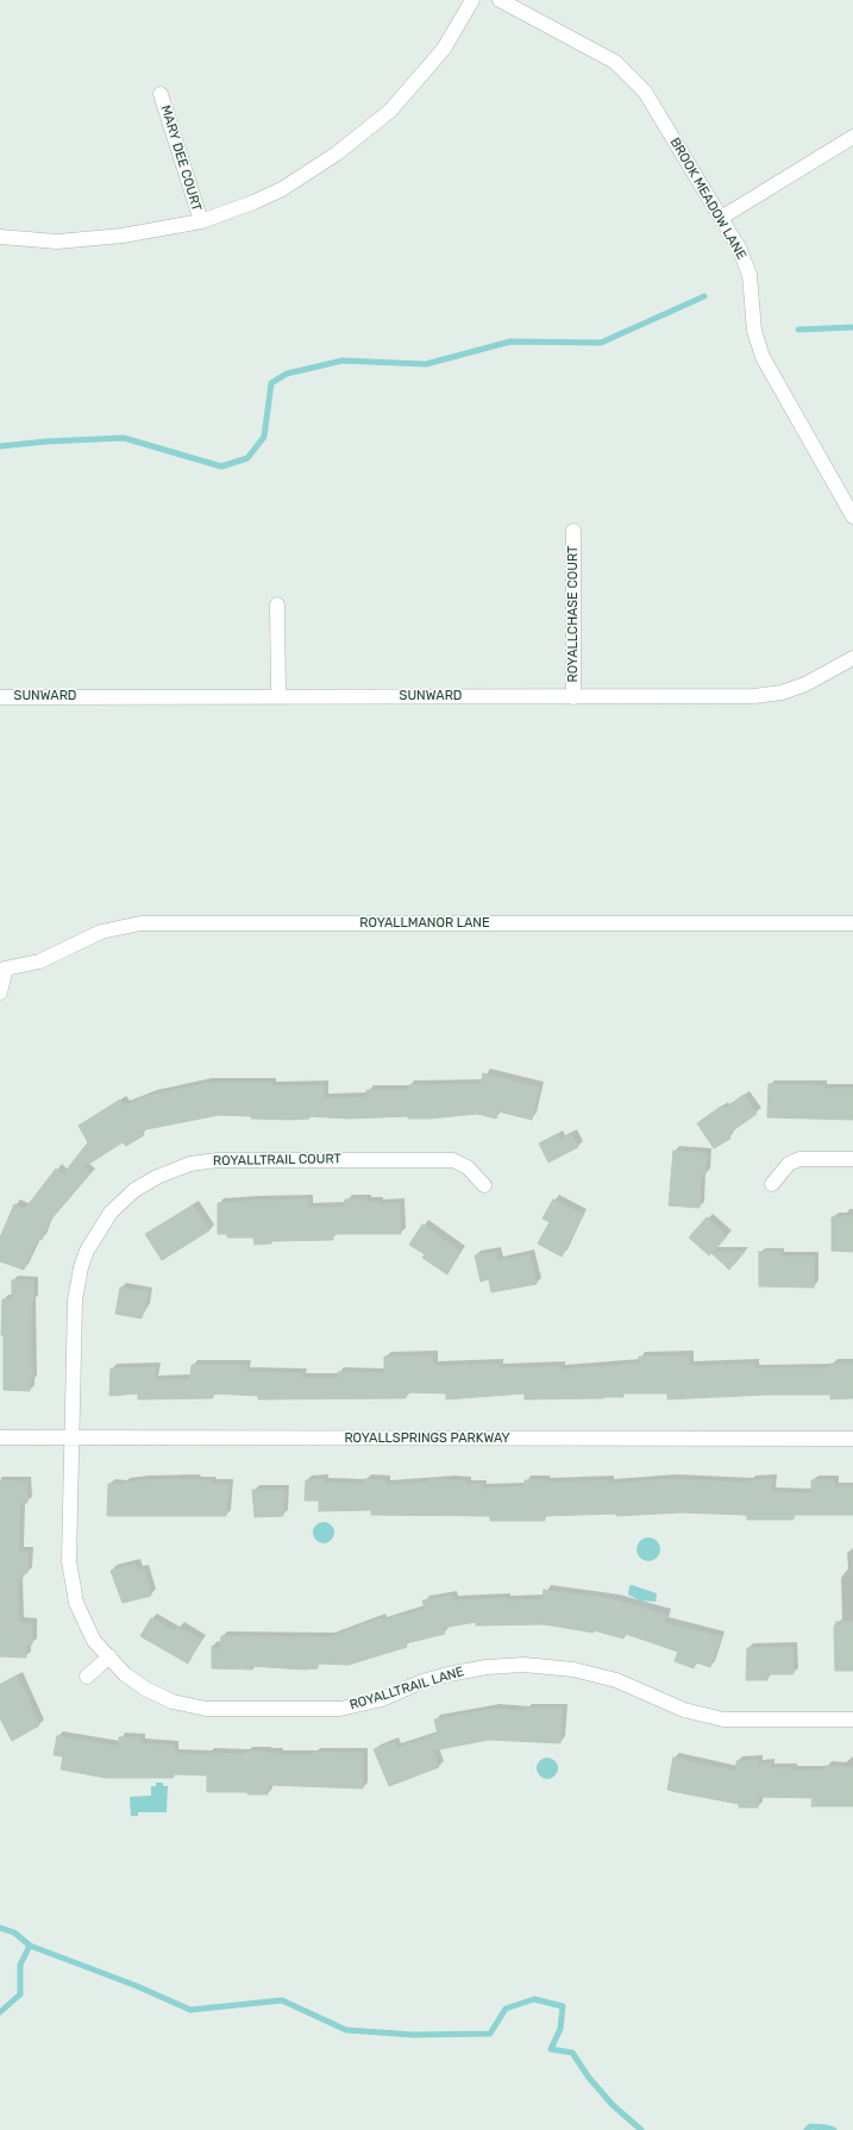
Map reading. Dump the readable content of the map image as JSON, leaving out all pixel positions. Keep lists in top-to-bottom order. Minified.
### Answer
{"streets":{"street":["MARY DEE COURT","BROOK MEADOW LANE","ROYALLCHASE COURT","SUNWARD","ROYALLMANOR LANE","ROYALLTRAIL COURT","ROYALLSPRINGS PARKWAY","ROYALLTRAIL LANE"]},"crossings":[["ROYALLCHASE COURT","SUNWARD"],["ROYALLTRAIL COURT","ROYALLSPRINGS PARKWAY"],["ROYALLTRAIL COURT","ROYALLTRAIL LANE"],["ROYALLSPRINGS PARKWAY","ROYALLTRAIL LANE"]]}
